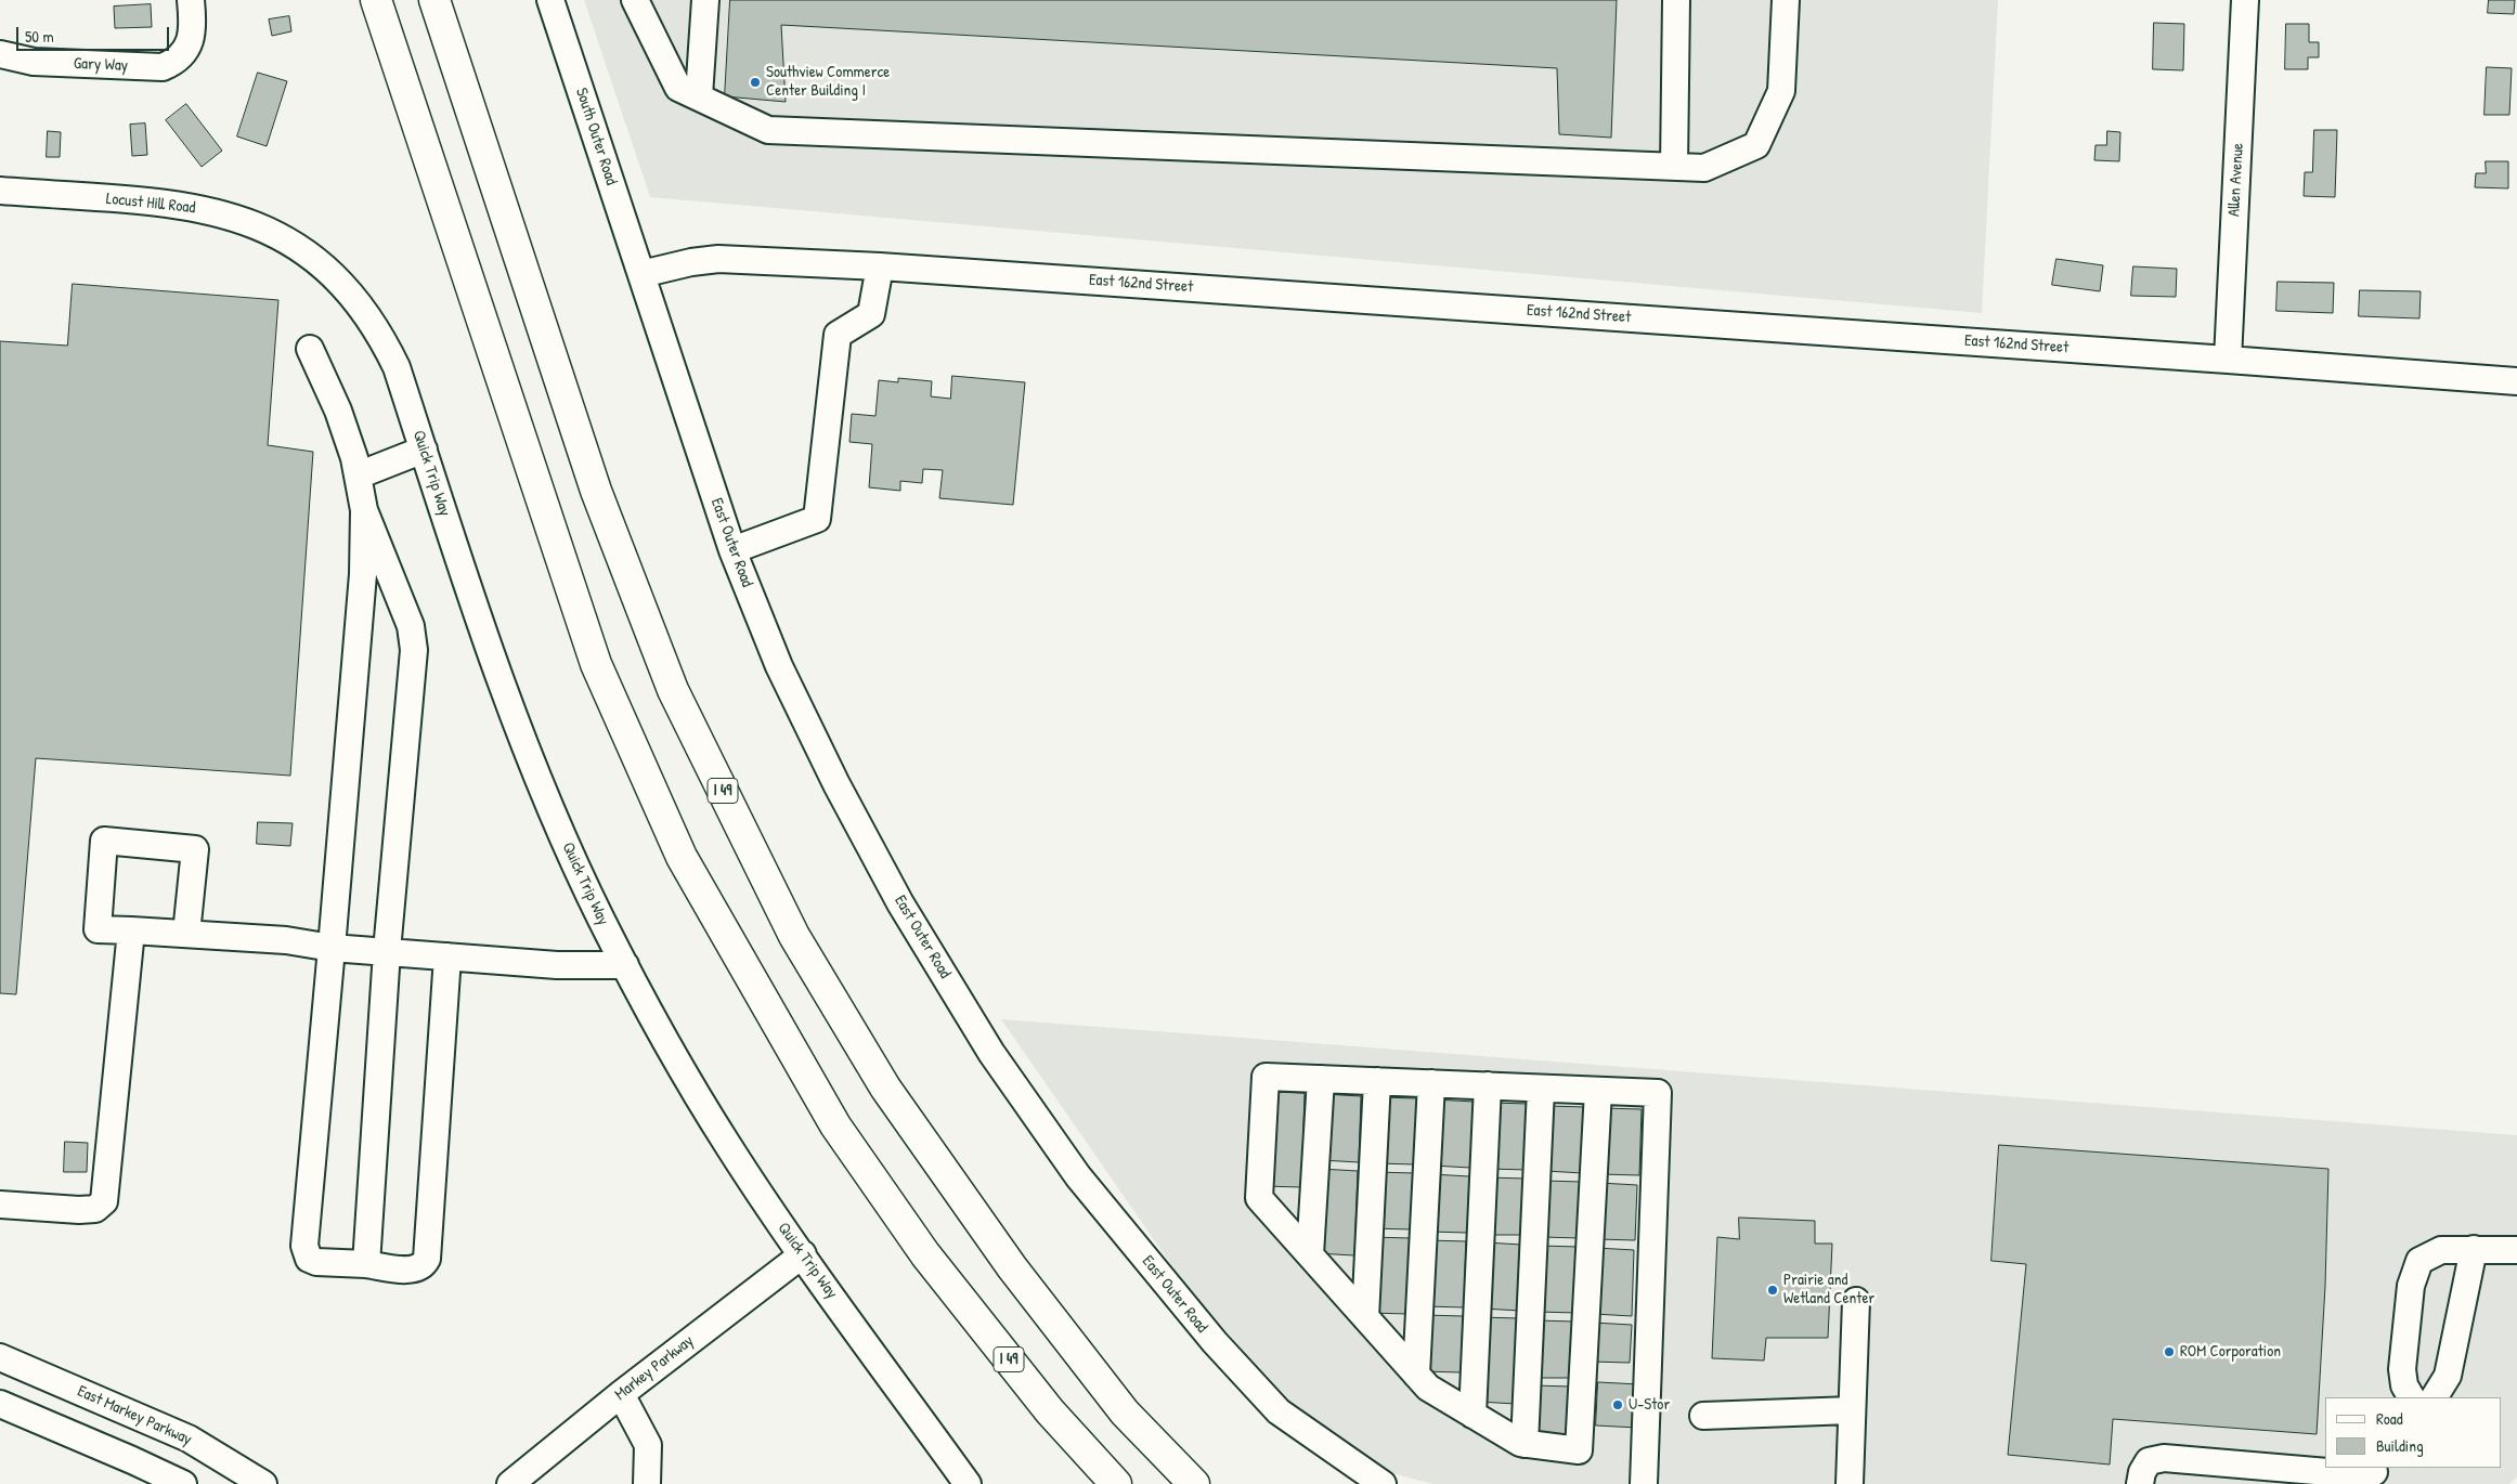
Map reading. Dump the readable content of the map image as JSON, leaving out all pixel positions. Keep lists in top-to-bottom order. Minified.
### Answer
{"streets":{"highway":["I 49"],"street":["Gary Way","South Outer Road","Allen Avenue","Locust Hill Road","East 162nd Street","Quick Trip Way","East Outer Road","Markey Parkway","East Markey Parkway"]},"crossings":[["South Outer Road","East 162nd Street"],["South Outer Road","East Outer Road"],["Allen Avenue","East 162nd Street"],["Locust Hill Road","Quick Trip Way"],["East 162nd Street","East Outer Road"],["Quick Trip Way","Markey Parkway"]],"places":["Southview Commerce Center Building I","Prairie and Wetland Center","ROM Corporation","U-Stor"],"legend":["Road","Building"],"scale_bar":"50 m"}
